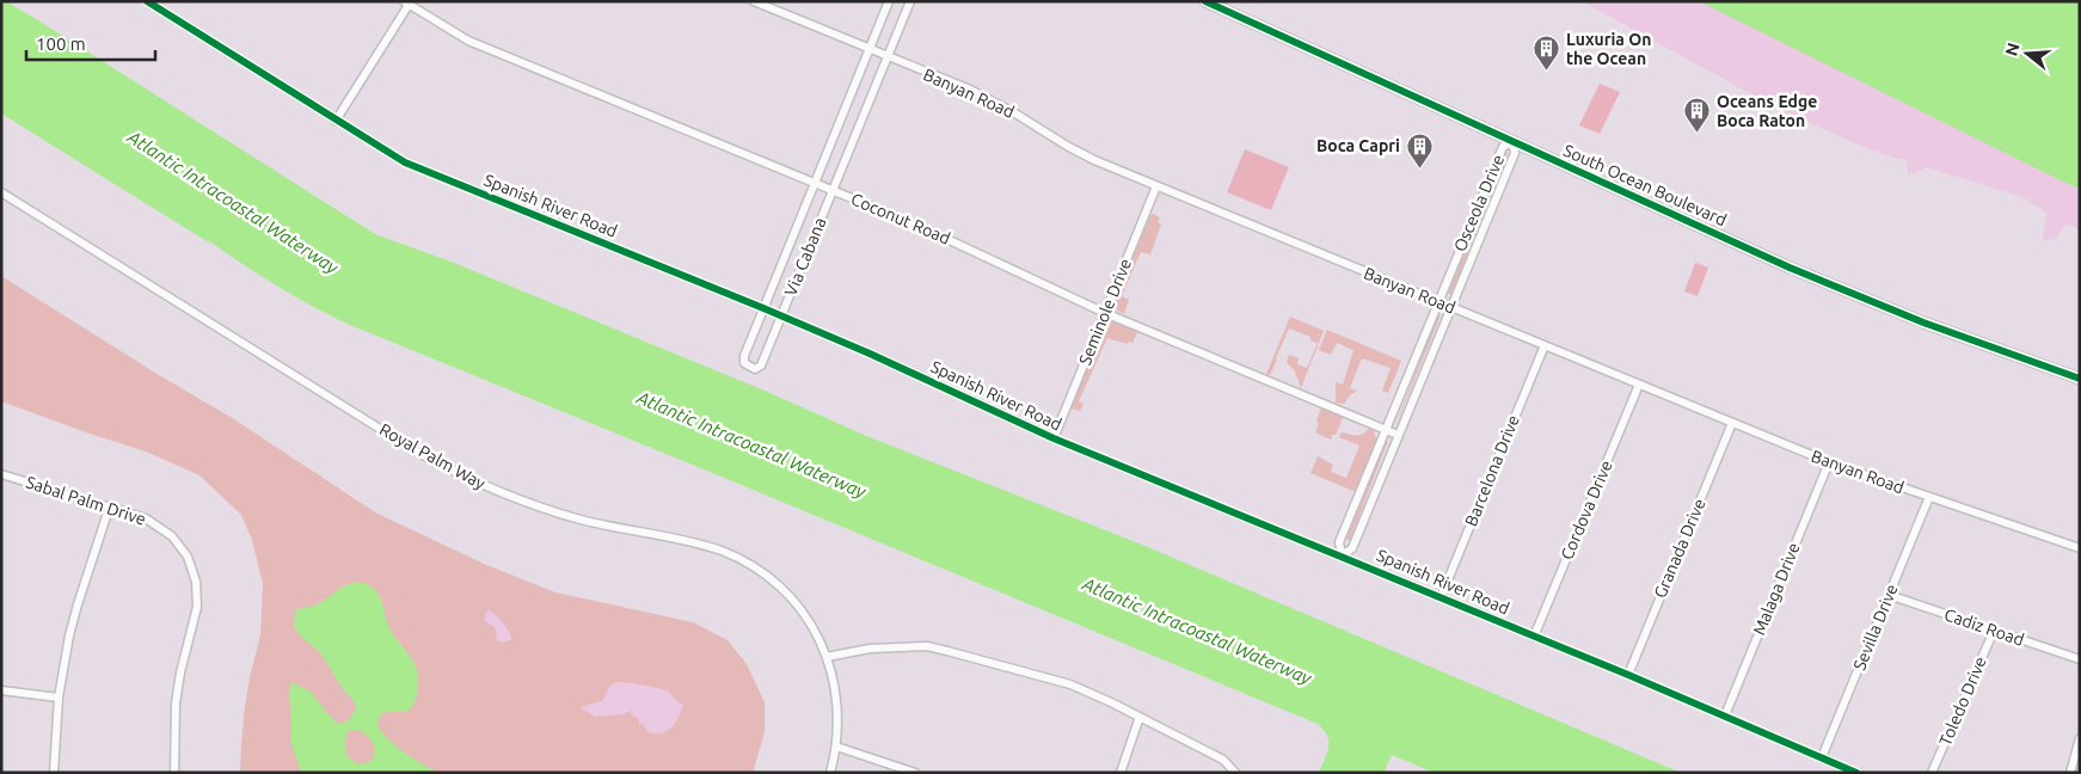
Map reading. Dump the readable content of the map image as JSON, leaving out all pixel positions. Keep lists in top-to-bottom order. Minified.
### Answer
{"streets":{"main road":["South Ocean Boulevard"],"street":["Banyan Road","Osceola Drive","Spanish River Road","Coconut Road","Via Cabana","Seminole Drive","Royal Palm Way","Barcelona Drive","Sabal Palm Drive","Cordova Drive","Granada Drive","Malaga Drive","Sevilla Drive","Cadiz Road","Toledo Drive"]},"crossings":[["Banyan Road","Osceola Drive"],["Banyan Road","Via Cabana"],["Banyan Road","Seminole Drive"],["Banyan Road","Barcelona Drive"],["Banyan Road","Cordova Drive"],["Banyan Road","Granada Drive"],["Banyan Road","Malaga Drive"],["Banyan Road","Sevilla Drive"],["South Ocean Boulevard","Osceola Drive"],["Osceola Drive","Spanish River Road"],["Osceola Drive","Coconut Road"],["Spanish River Road","Via Cabana"],["Spanish River Road","Seminole Drive"],["Spanish River Road","Barcelona Drive"],["Spanish River Road","Cordova Drive"],["Spanish River Road","Granada Drive"],["Spanish River Road","Malaga Drive"],["Spanish River Road","Sevilla Drive"],["Coconut Road","Via Cabana"],["Coconut Road","Seminole Drive"],["Sevilla Drive","Cadiz Road"],["Cadiz Road","Toledo Drive"]],"water":["Atlantic Intracoastal Waterway"],"places":{"building":["Luxuria On the Ocean","Oceans Edge Boca Raton","Boca Capri"]},"scale_bar":"100 m","north":"left"}
